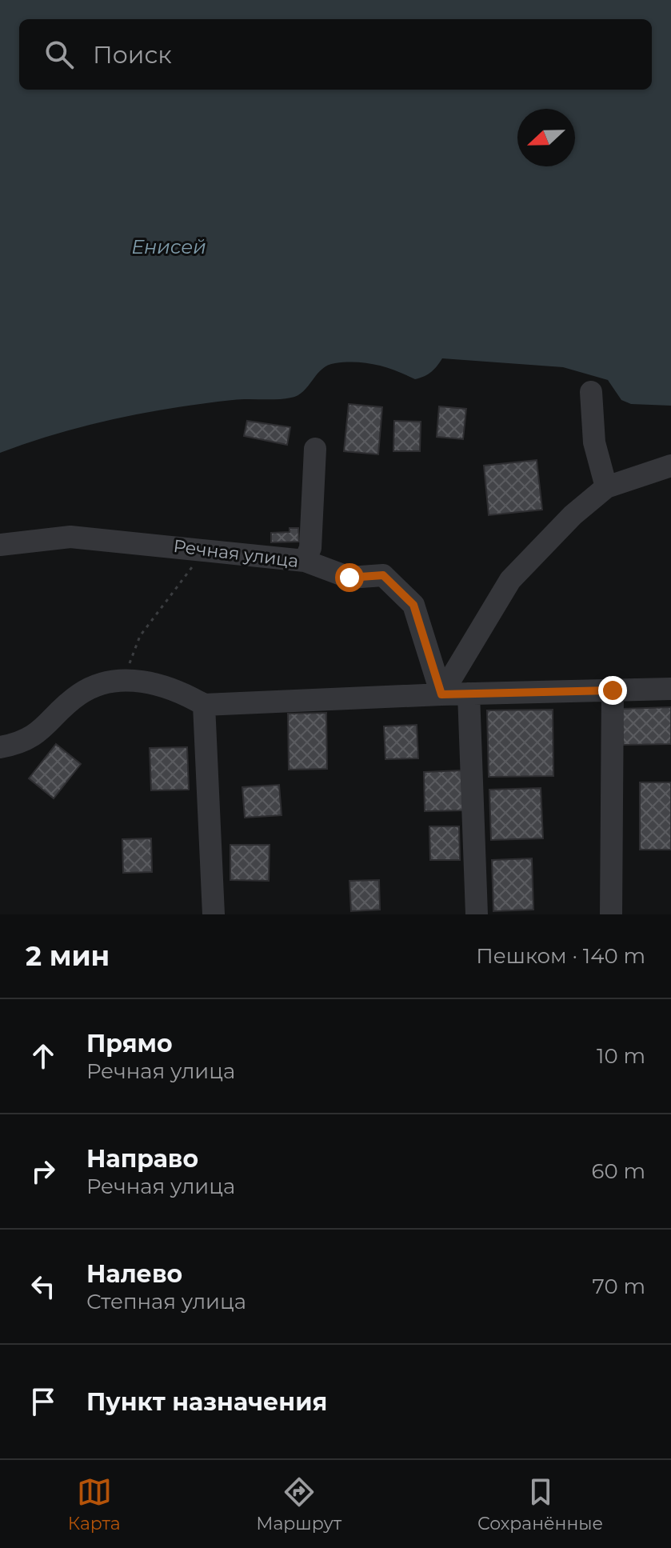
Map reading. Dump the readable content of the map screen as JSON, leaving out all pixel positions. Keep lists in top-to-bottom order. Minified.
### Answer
{"streets":{"lane":["Речная улица"]},"water":["Енисей"],"north":"left","page":{"search":"Поиск","heading":["2 мин","Пешком · 140 m"],"list":[["Прямо","Речная улица","10 m"],["Направо","Речная улица","60 m"],["Налево","Степная улица","70 m"],"Пункт назначения"],"nav":["Карта","Маршрут","Сохранённые"]}}
